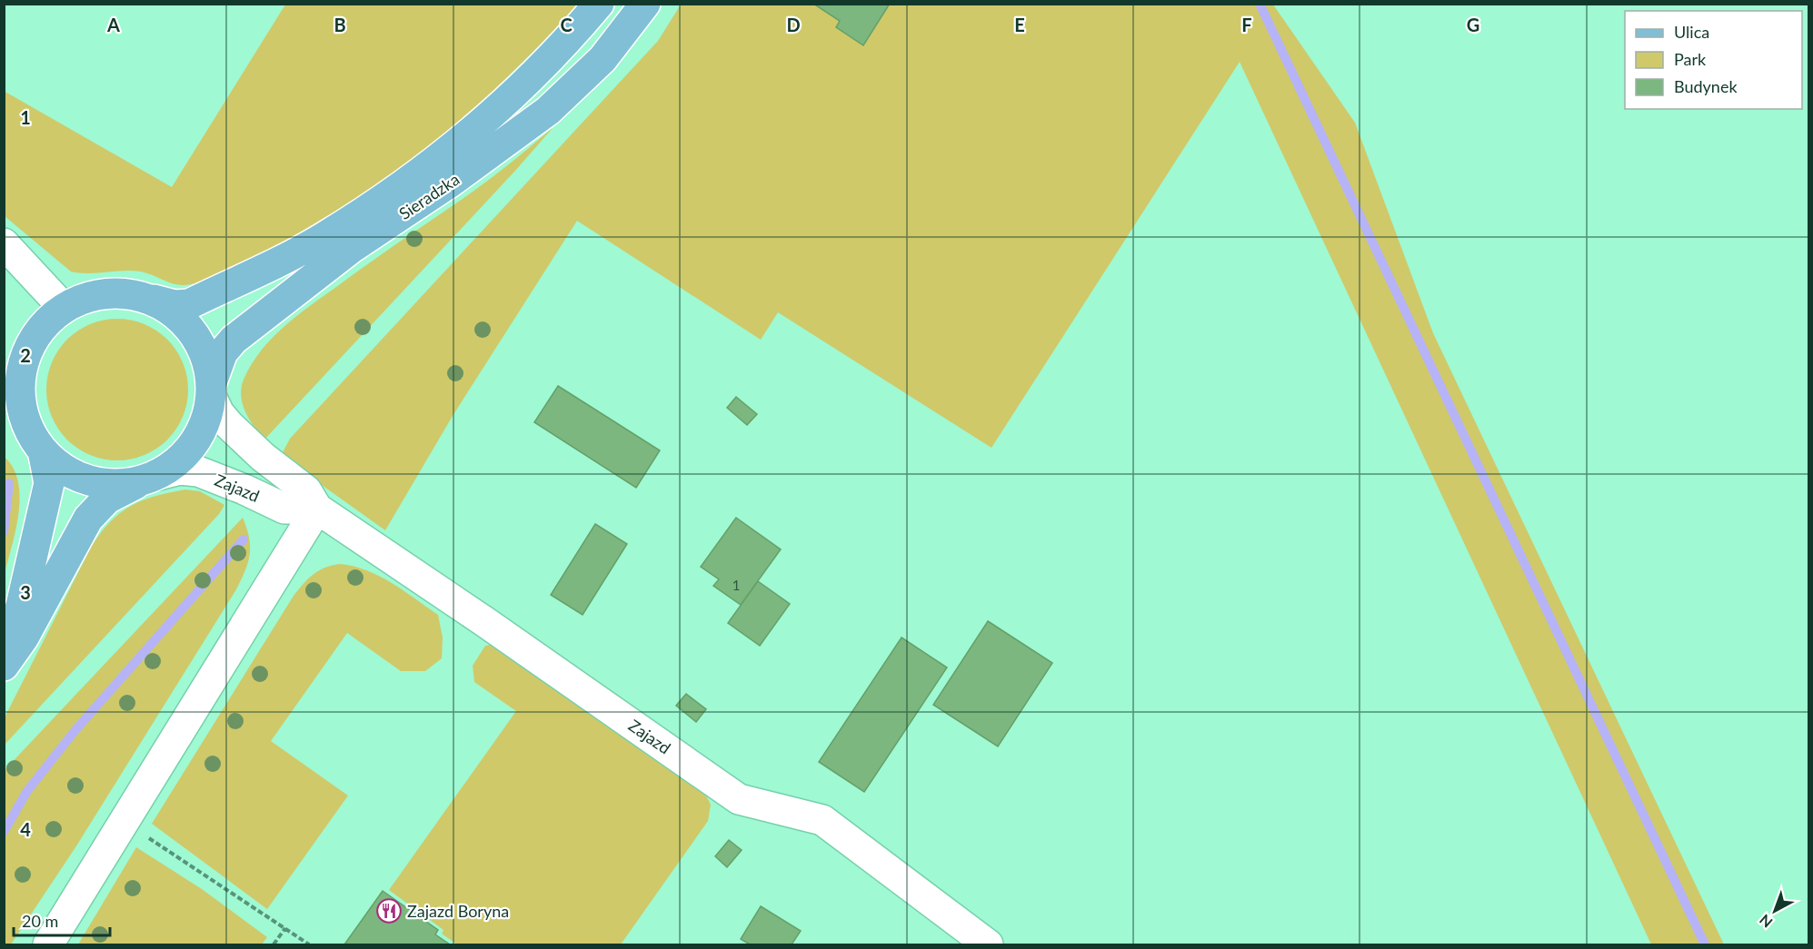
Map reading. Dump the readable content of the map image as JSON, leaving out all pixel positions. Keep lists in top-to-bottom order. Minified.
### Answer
{"streets":{"main road":["Sieradzka"],"street":["Zajazd"]},"crossings":[["Sieradzka","Zajazd"]],"places":{"restaurant":["Zajazd Boryna"]},"house_numbers":["1"],"legend":["Ulica","Park","Budynek"],"scale_bar":"20 m","north":"bottom left","grid":{"columns":["A","B","C","D","E","F","G"],"rows":["1","2","3","4"]}}
